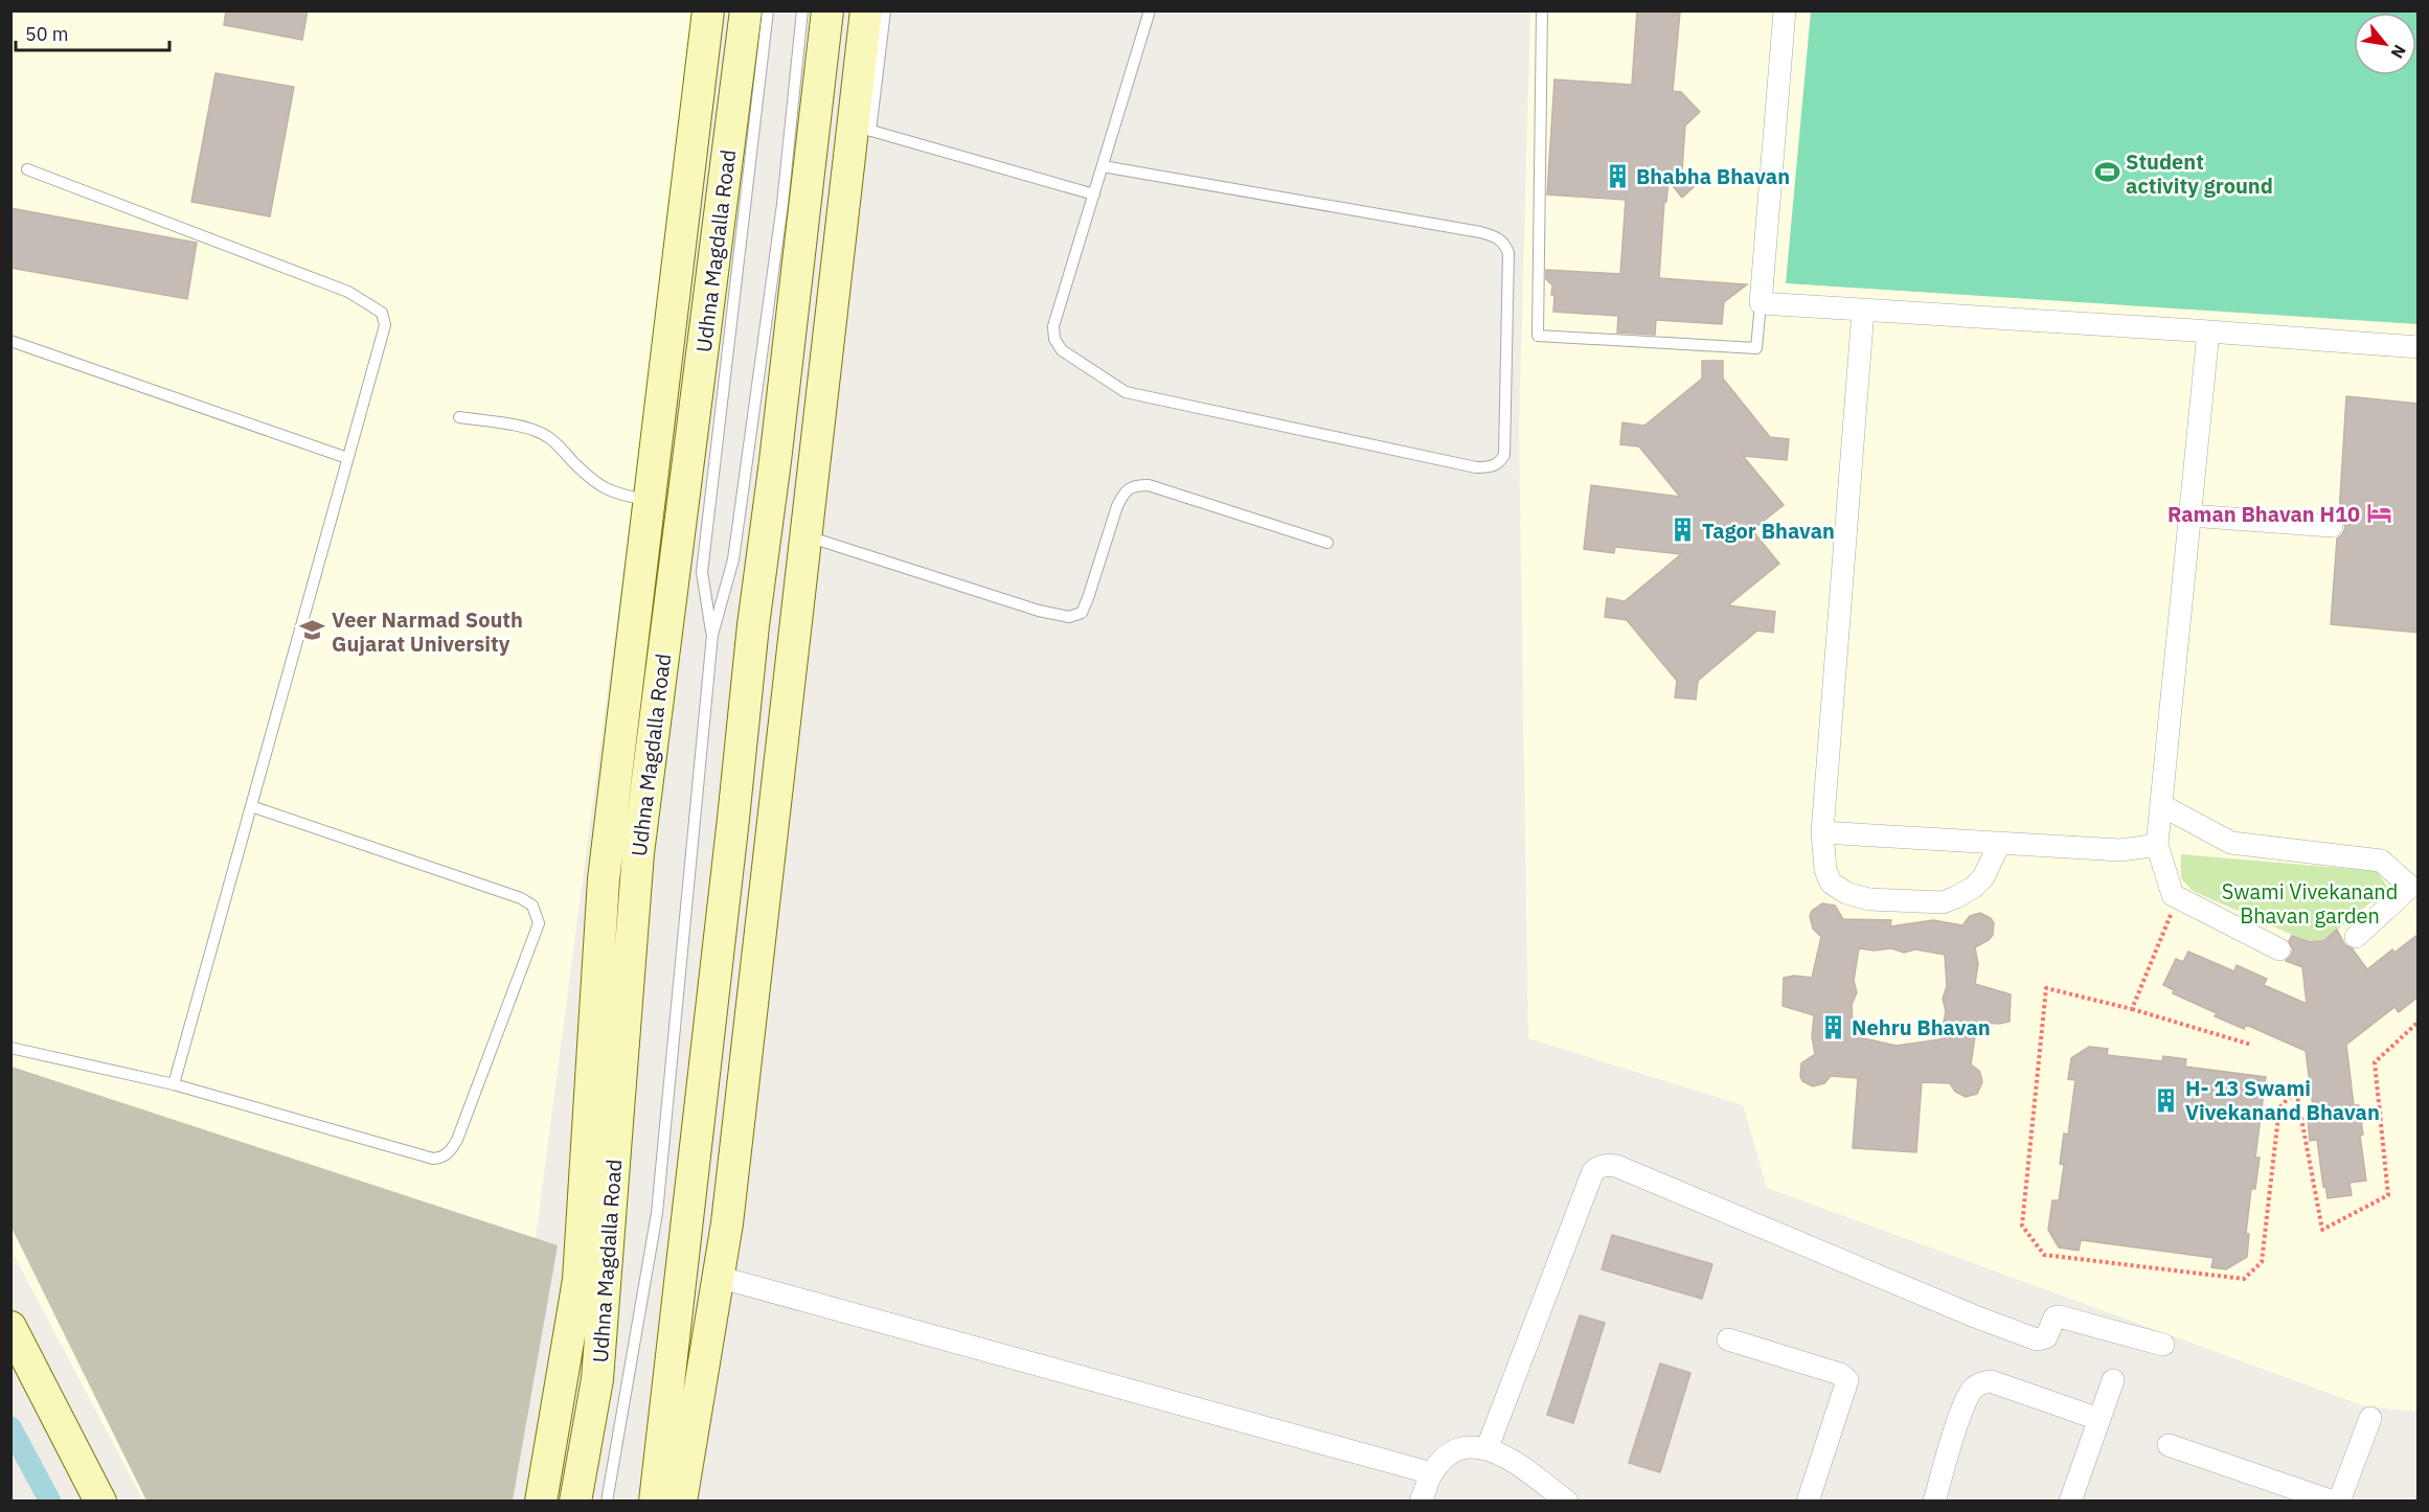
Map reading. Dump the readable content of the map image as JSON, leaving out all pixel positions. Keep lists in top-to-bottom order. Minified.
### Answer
{"streets":{"street":["Udhna Magdalla Road"]},"parks":["Swami Vivekanand Bhavan garden"],"places":{"sports":["Student activity ground"],"building":["Bhabha Bhavan","Tagor Bhavan","Nehru Bhavan","H- 13 Swami Vivekanand Bhavan"],"hotel":["Raman Bhavan H10"],"school or university":["Veer Narmad South Gujarat University"]},"scale_bar":"50 m","north":"bottom right"}
